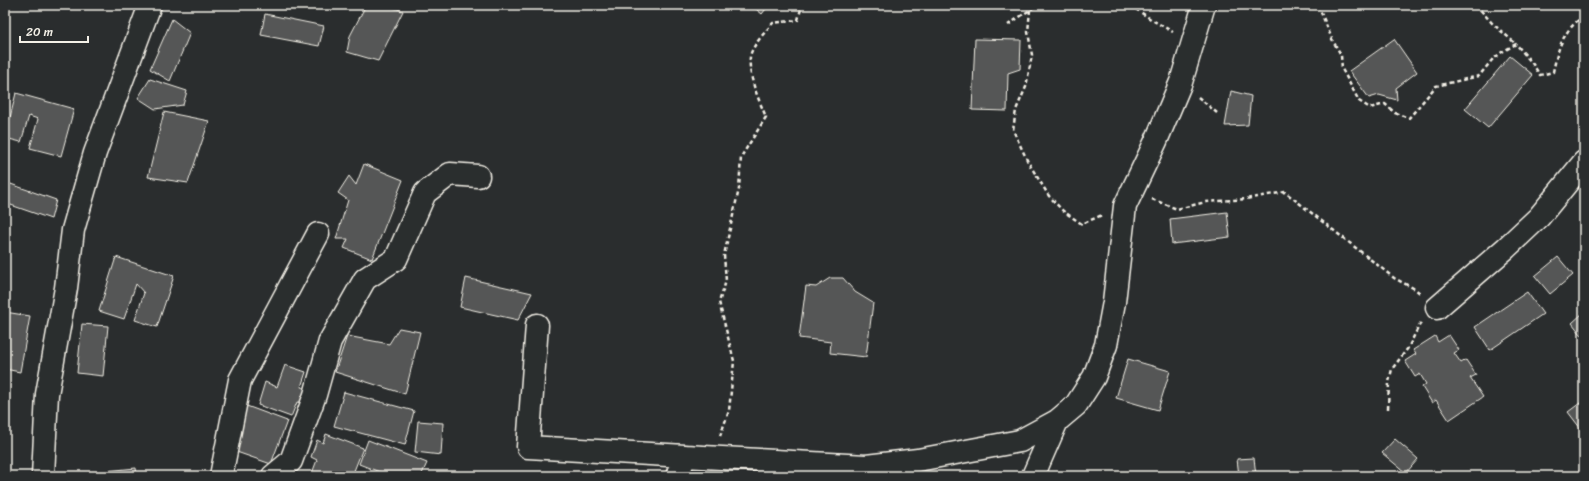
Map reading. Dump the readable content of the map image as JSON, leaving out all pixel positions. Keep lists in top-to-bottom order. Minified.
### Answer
{"scale_bar":"20 m"}
